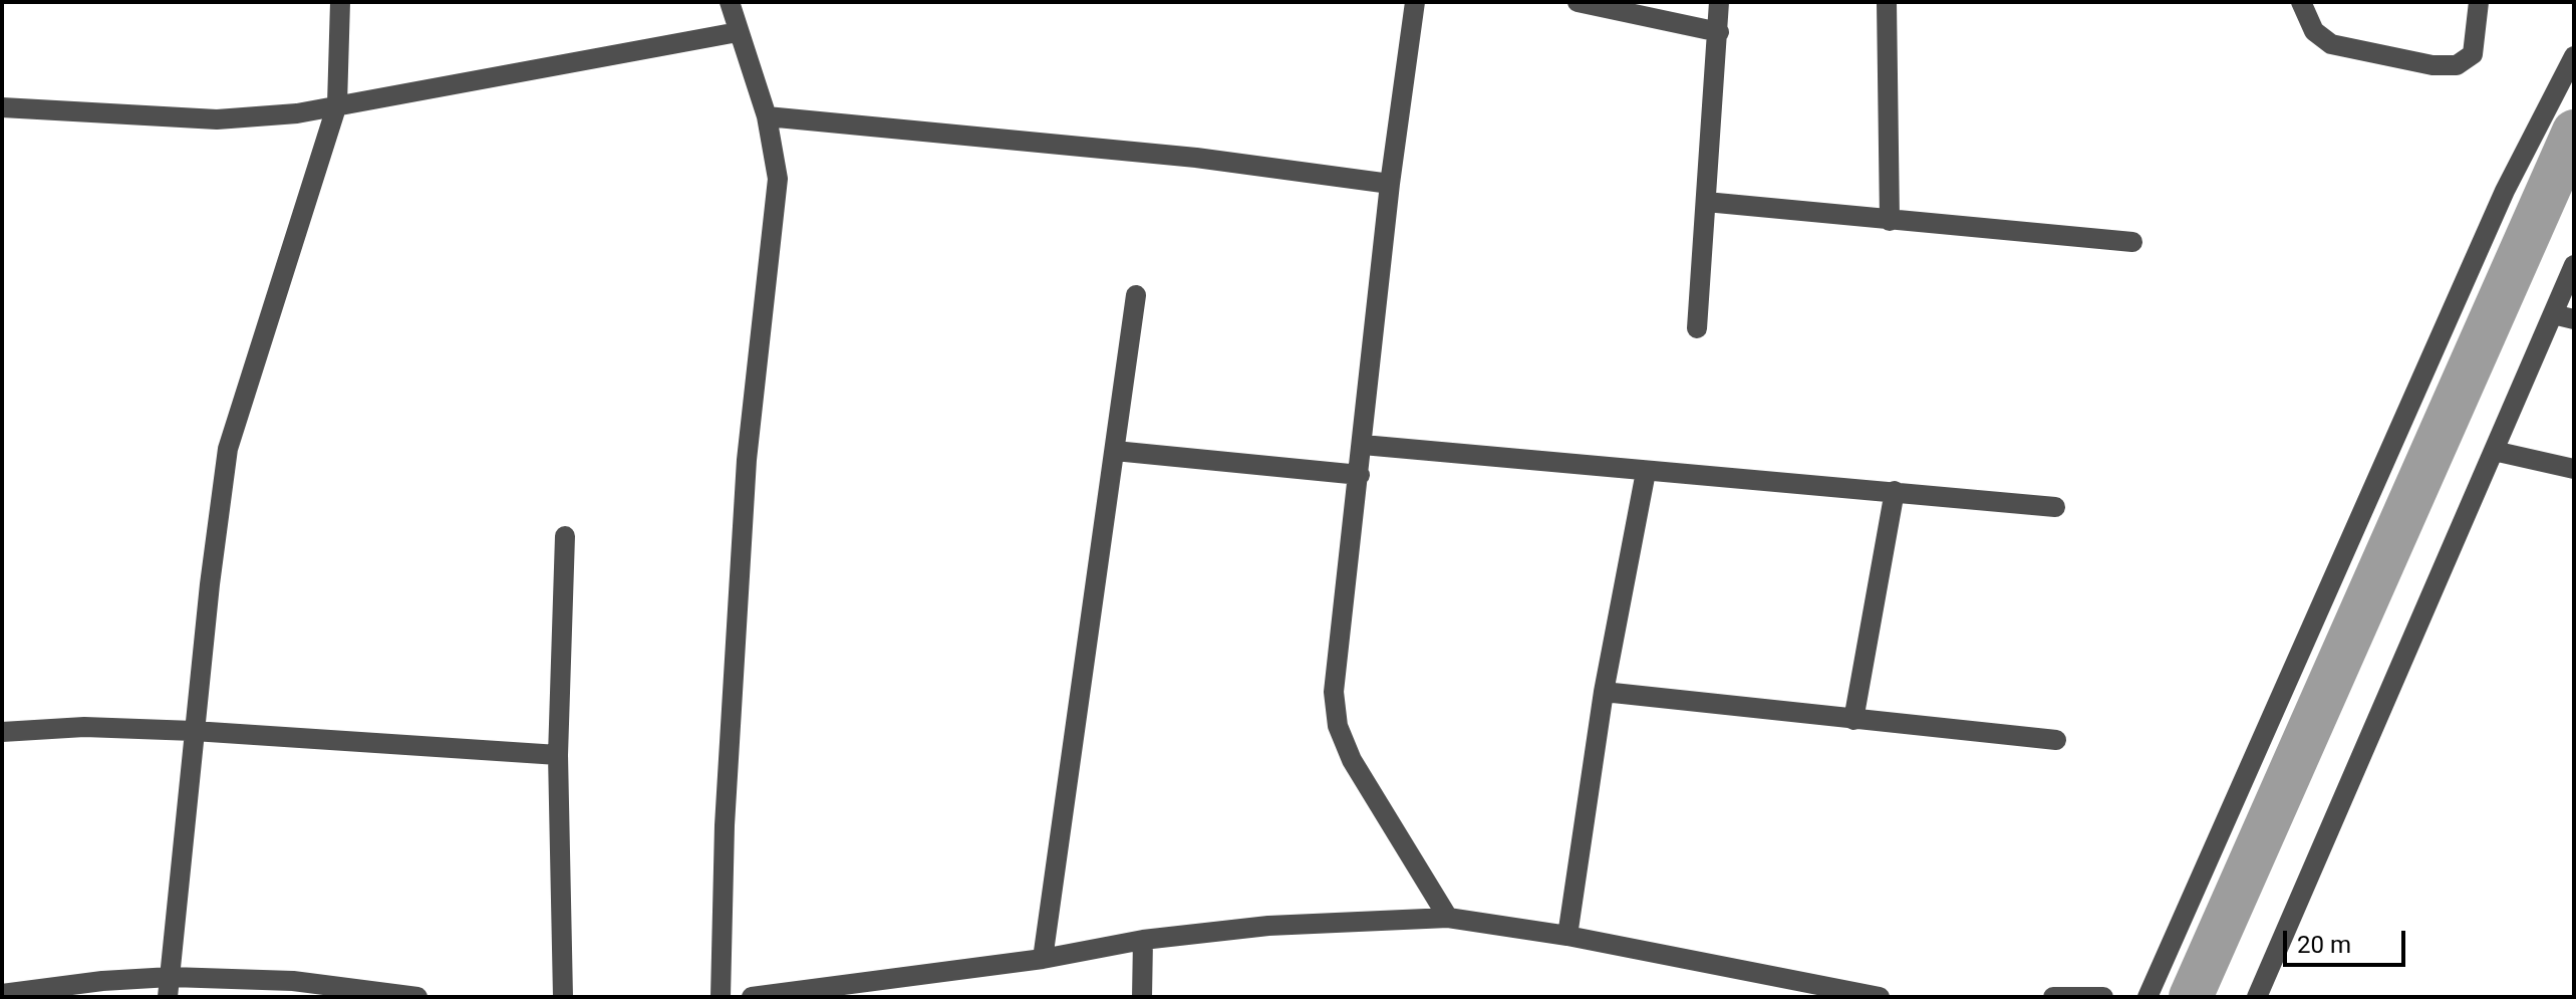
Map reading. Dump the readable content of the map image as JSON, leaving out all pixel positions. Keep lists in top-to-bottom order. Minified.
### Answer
{"scale_bar":"20 m"}
